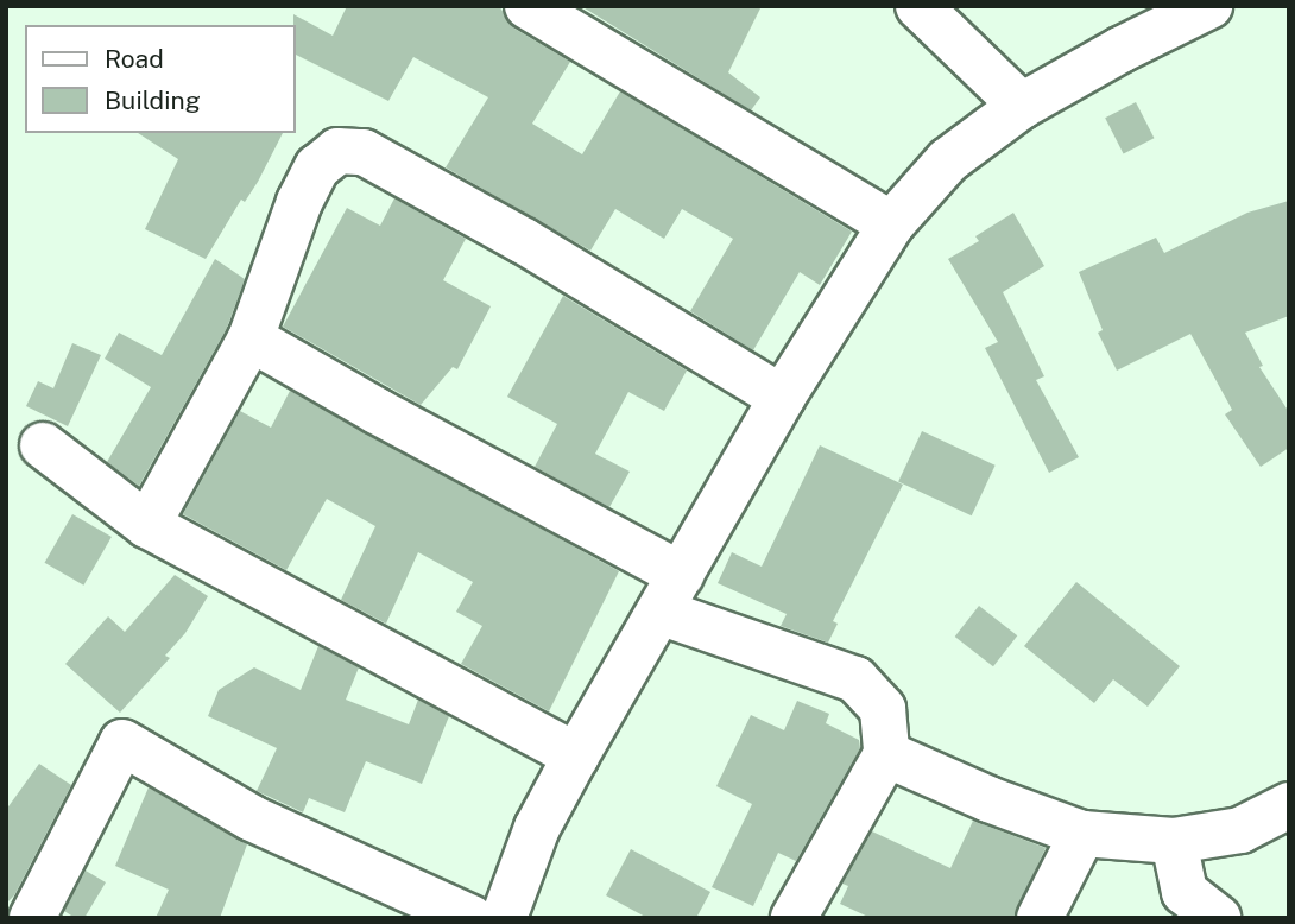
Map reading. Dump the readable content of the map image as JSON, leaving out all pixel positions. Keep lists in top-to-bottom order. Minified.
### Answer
{"legend":["Road","Building"]}
